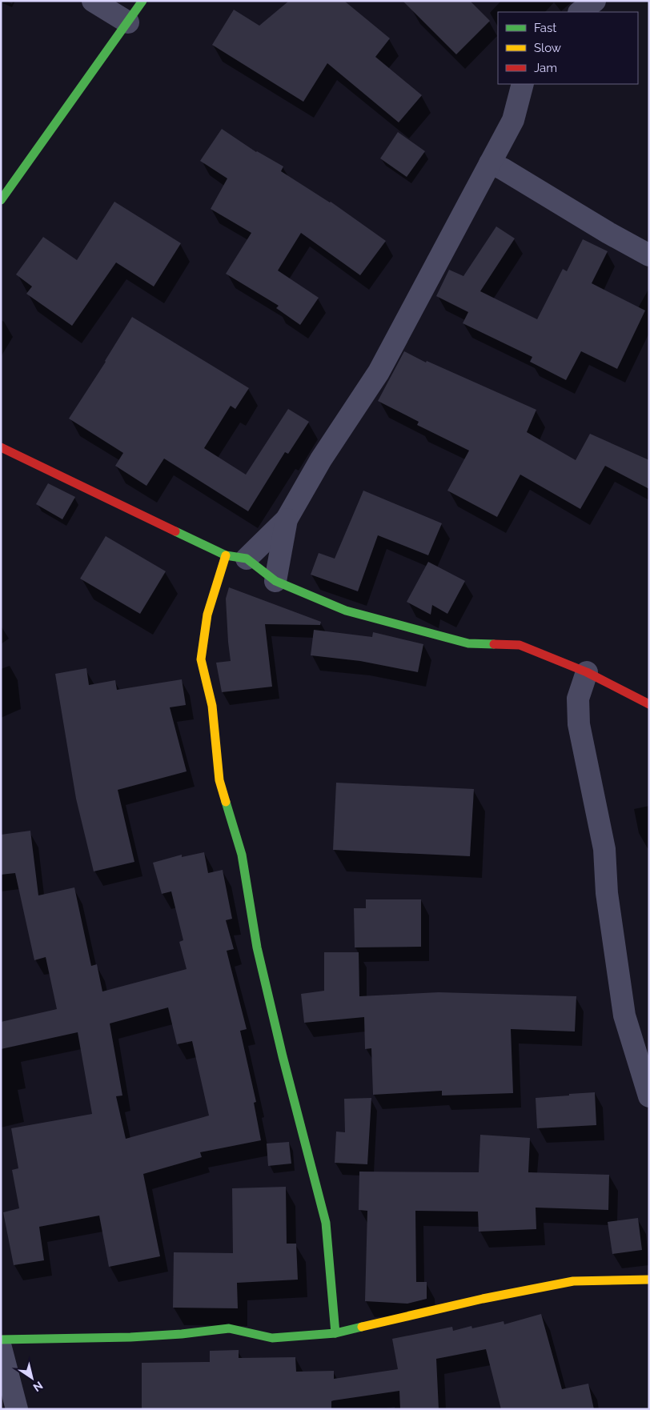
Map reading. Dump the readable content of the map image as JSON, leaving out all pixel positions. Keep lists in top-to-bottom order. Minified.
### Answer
{"legend":["Fast","Slow","Jam"],"north":"bottom right"}
